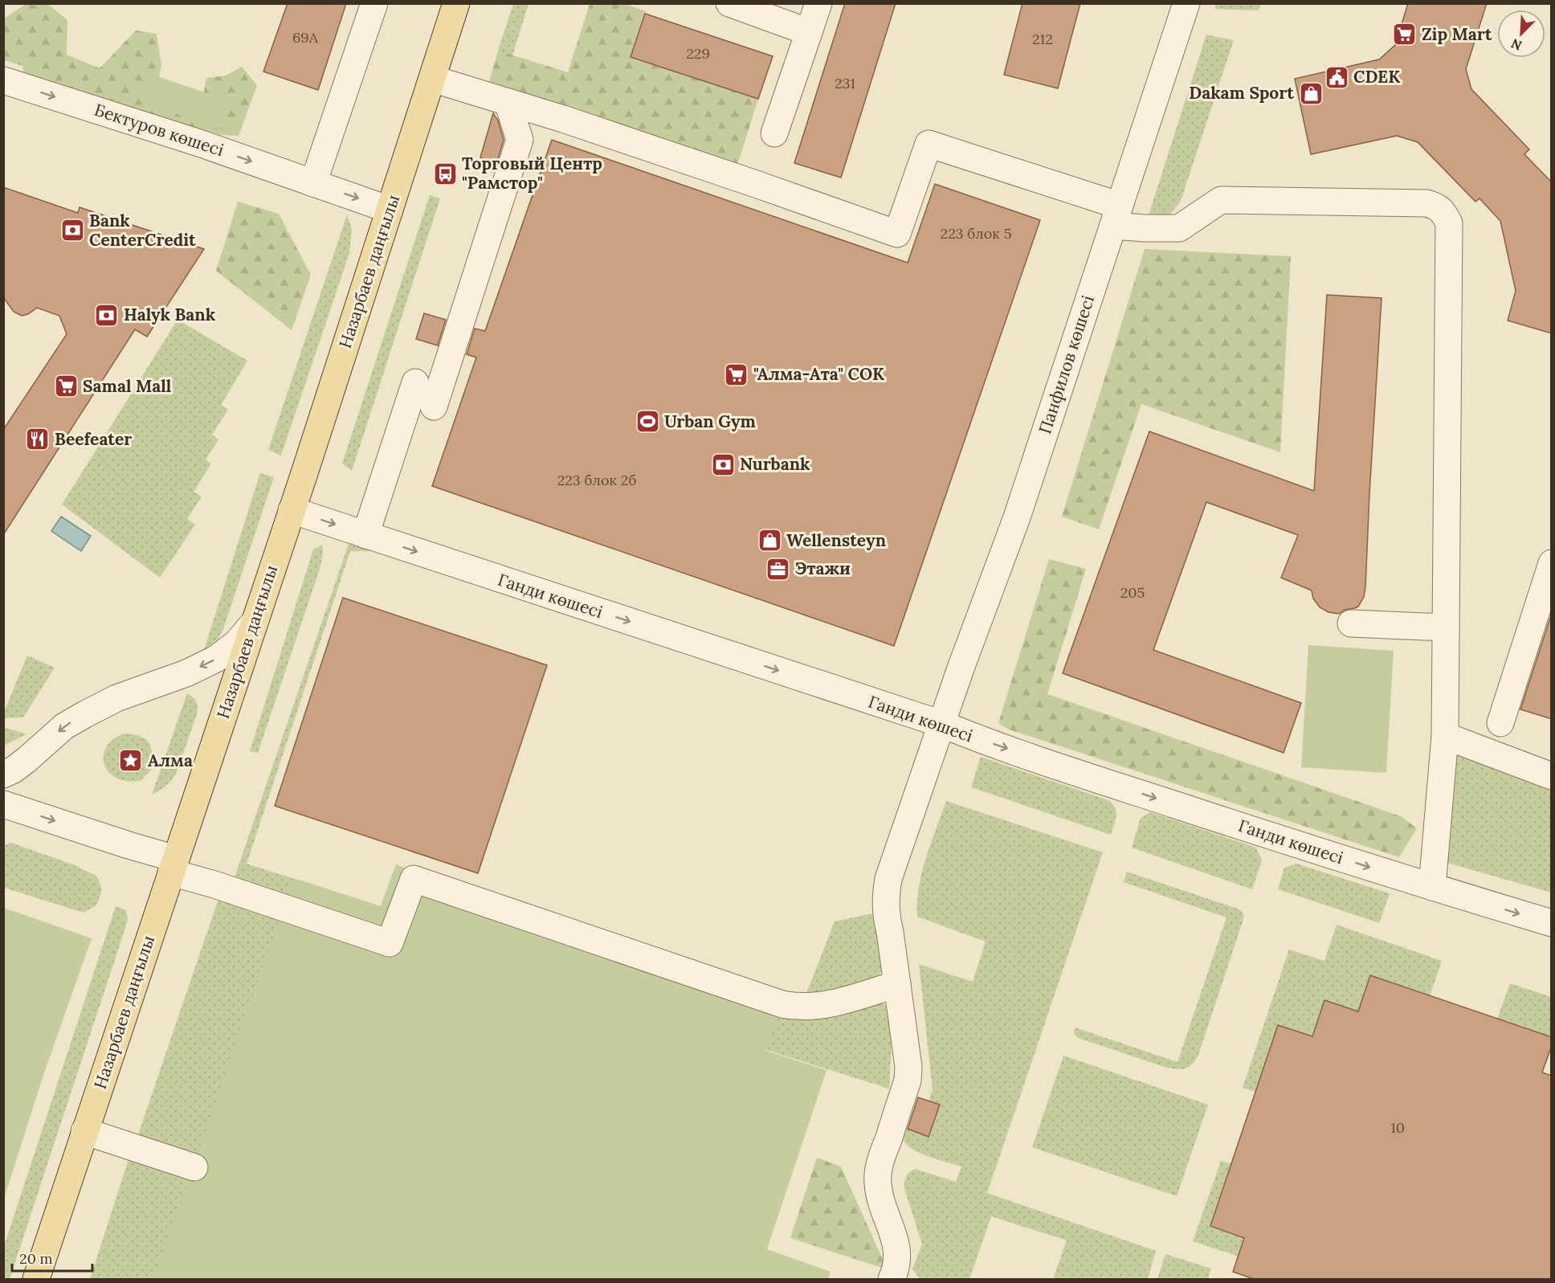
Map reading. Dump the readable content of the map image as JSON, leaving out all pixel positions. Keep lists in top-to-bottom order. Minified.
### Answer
{"streets":{"main road":["Назарбаев даңғылы"],"street":["Бектуров көшесі","Панфилов көшесі","Ганди көшесі"]},"crossings":[["Бектуров көшесі","Назарбаев даңғылы"],["Назарбаев даңғылы","Ганди көшесі"],["Панфилов көшесі","Ганди көшесі"]],"one_way":["Бектуров көшесі","Ганди көшесі"],"places":{"supermarket":["Zip Mart","\"Алма-Ата\" СОК","Samal Mall"],"public building":["CDEK"],"shop":["Dakam Sport","Wellensteyn"],"bus stop":["Торговый Центр \"Рамстор\""],"bank":["Bank CenterCredit","Halyk Bank","Nurbank"],"sports":["Urban Gym"],"restaurant":["Beefeater"],"office":["Этажи"],"place":["Алма"]},"house_numbers":["69А","212","229","231","223 блок 5","223 блок 2б","205","10"],"scale_bar":"20 m","north":"bottom left"}
